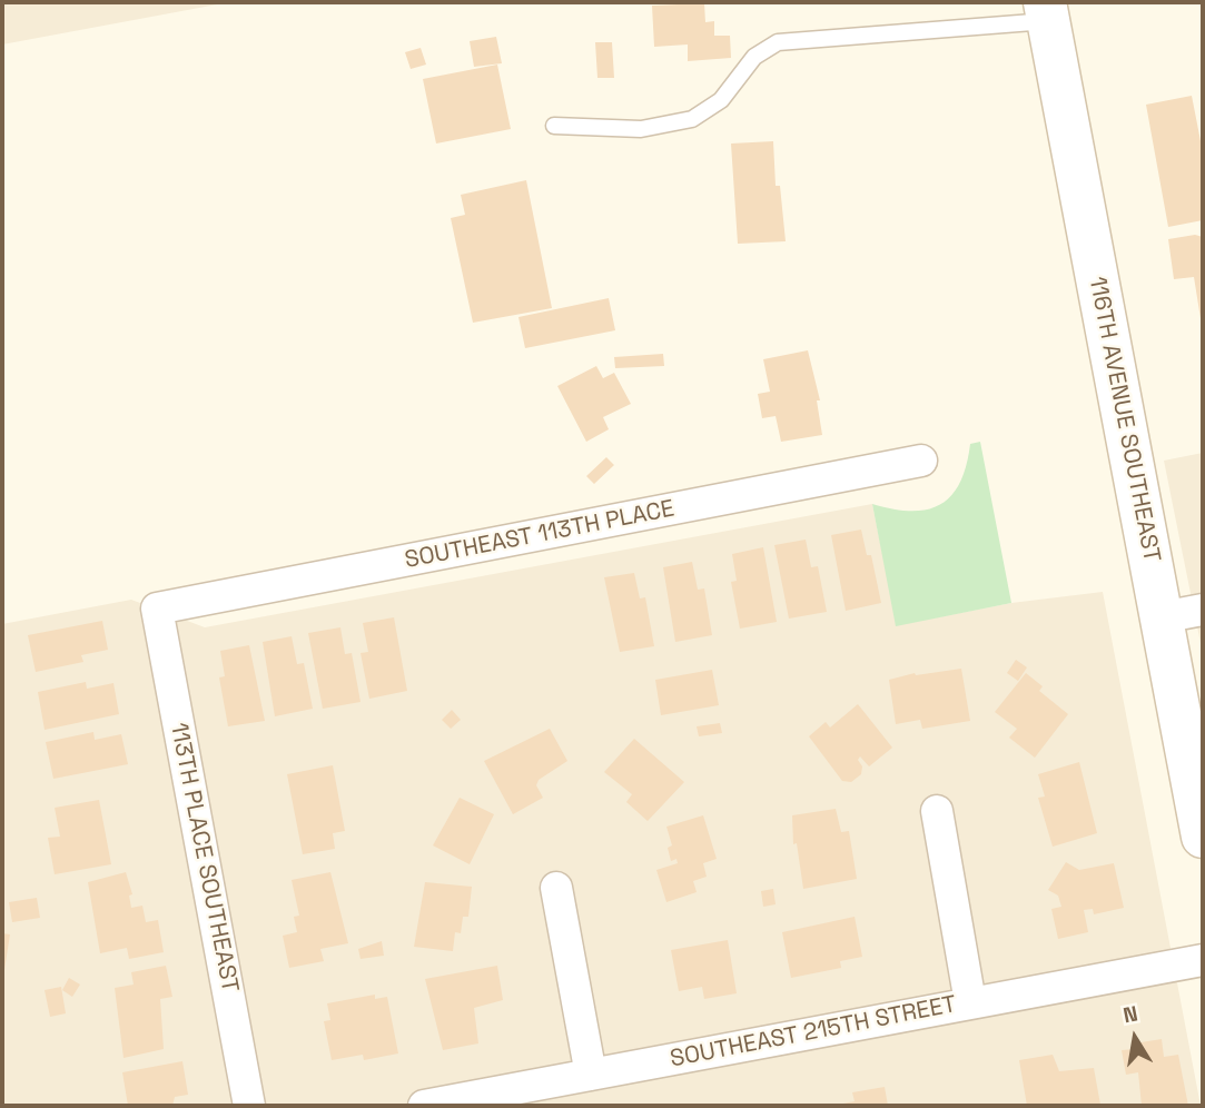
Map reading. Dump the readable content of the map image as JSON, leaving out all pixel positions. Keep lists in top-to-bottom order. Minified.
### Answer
{"streets":{"main road":["116TH AVENUE SOUTHEAST"],"street":["SOUTHEAST 113TH PLACE","113TH PLACE SOUTHEAST","SOUTHEAST 215TH STREET"]},"crossings":[["SOUTHEAST 113TH PLACE","113TH PLACE SOUTHEAST"]],"north":"top"}
